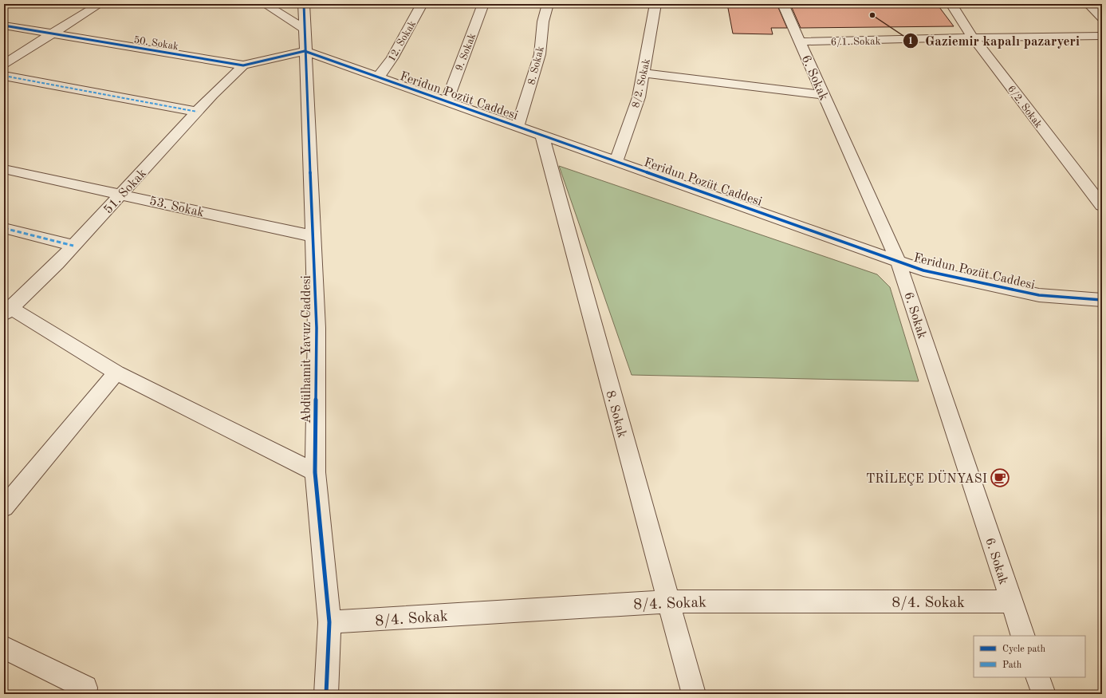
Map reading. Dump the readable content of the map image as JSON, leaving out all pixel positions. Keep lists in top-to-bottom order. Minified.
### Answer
{"streets":{"street":["12. Sokak","6/1. Sokak","50. Sokak","9. Sokak","8. Sokak","6. Sokak","8/2. Sokak","Feridun Pozüt Caddesi","6/2. Sokak","51. Sokak","53. Sokak","Abdülhamit Yavuz Caddesi","8/4. Sokak"]},"crossings":[["12. Sokak","Feridun Pozüt Caddesi"],["6/1. Sokak","6. Sokak"],["6/1. Sokak","6/2. Sokak"],["50. Sokak","Feridun Pozüt Caddesi"],["50. Sokak","51. Sokak"],["50. Sokak","Abdülhamit Yavuz Caddesi"],["9. Sokak","Feridun Pozüt Caddesi"],["8. Sokak","Feridun Pozüt Caddesi"],["8. Sokak","8/4. Sokak"],["6. Sokak","Feridun Pozüt Caddesi"],["6. Sokak","8/4. Sokak"],["8/2. Sokak","Feridun Pozüt Caddesi"],["Feridun Pozüt Caddesi","Abdülhamit Yavuz Caddesi"],["51. Sokak","53. Sokak"],["53. Sokak","Abdülhamit Yavuz Caddesi"],["Abdülhamit Yavuz Caddesi","8/4. Sokak"]],"places":{"other":["Gaziemir kapalı pazaryeri"],"cafe":["TRİLEÇE DÜNYASI"]},"legend":["Cycle path","Path"]}
